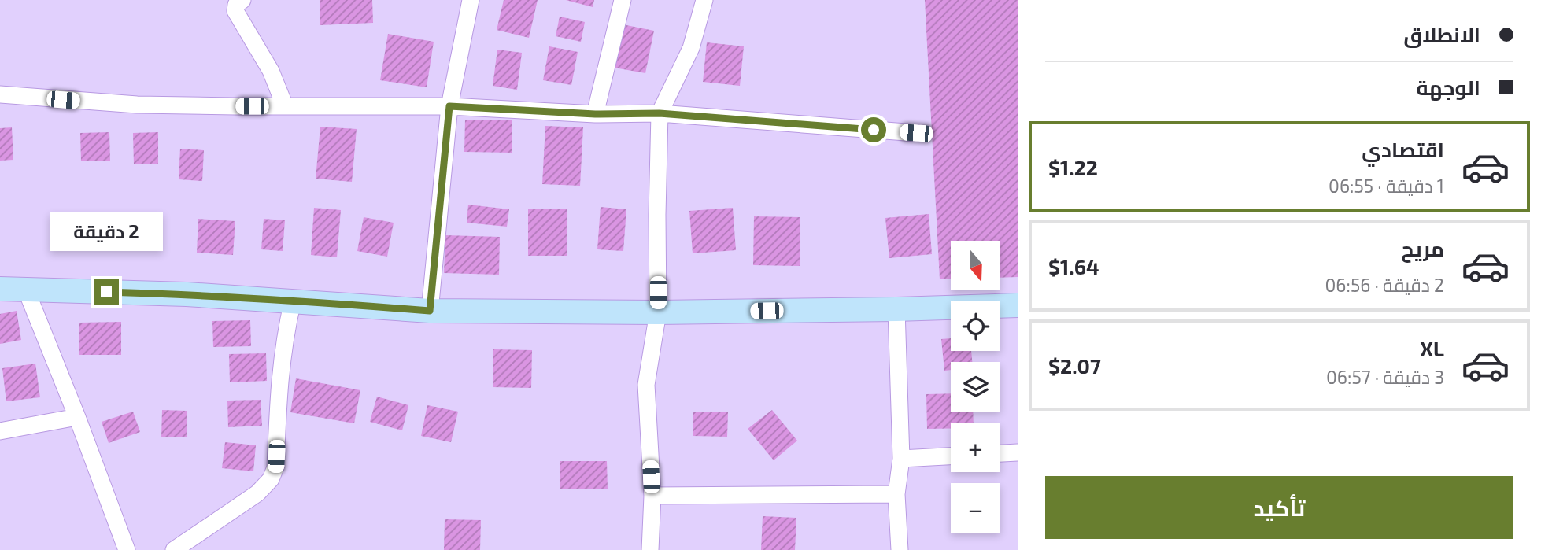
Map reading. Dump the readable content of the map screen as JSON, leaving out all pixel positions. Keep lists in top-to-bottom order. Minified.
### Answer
{"north":"bottom","page":{"banner":["الانطلاق","الوجهة"],"list":[{"name":"اقتصادي","note":"1 دقيقة · 06:55","value":"$1.22"},{"name":"مريح","note":"2 دقيقة · 06:56","value":"$1.64"},{"name":"XL","note":"3 دقيقة · 06:57","value":"$2.07"}],"bubble":"2 دقيقة","map_buttons":["+","−"],"buttons":"تأكيد"}}
